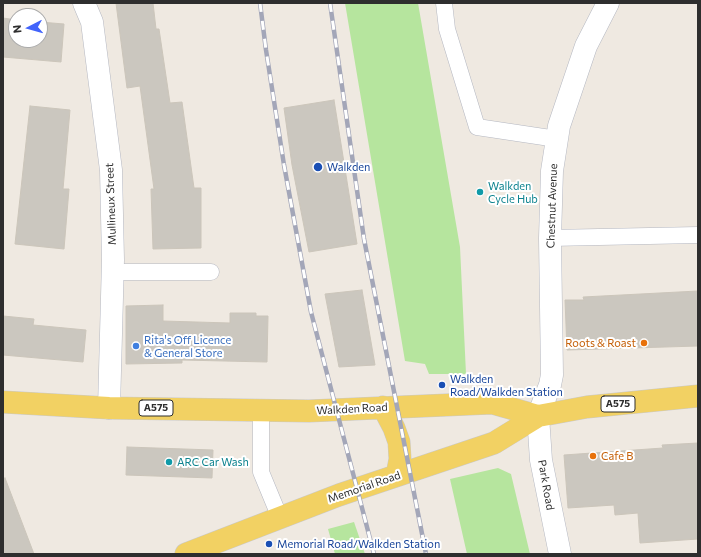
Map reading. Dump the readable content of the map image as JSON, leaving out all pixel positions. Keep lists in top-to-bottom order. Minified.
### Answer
{"streets":{"main road":["A575","Walkden Road","Memorial Road"],"street":["Mullineux Street","Chestnut Avenue","Park Road"]},"crossings":[["Mullineux Street","Walkden Road"],["Chestnut Avenue","Walkden Road"],["Chestnut Avenue","Park Road"],["Chestnut Avenue","Memorial Road"],["Walkden Road","Park Road"],["Walkden Road","Memorial Road"],["Park Road","Memorial Road"]],"places":["Walkden","Walkden Cycle Hub","Roots & Roast","Rita's Off Licence & General Store","Walkden Road/Walkden Station","Cafe B","ARC Car Wash","Memorial Road/Walkden Station"],"north":"left"}
